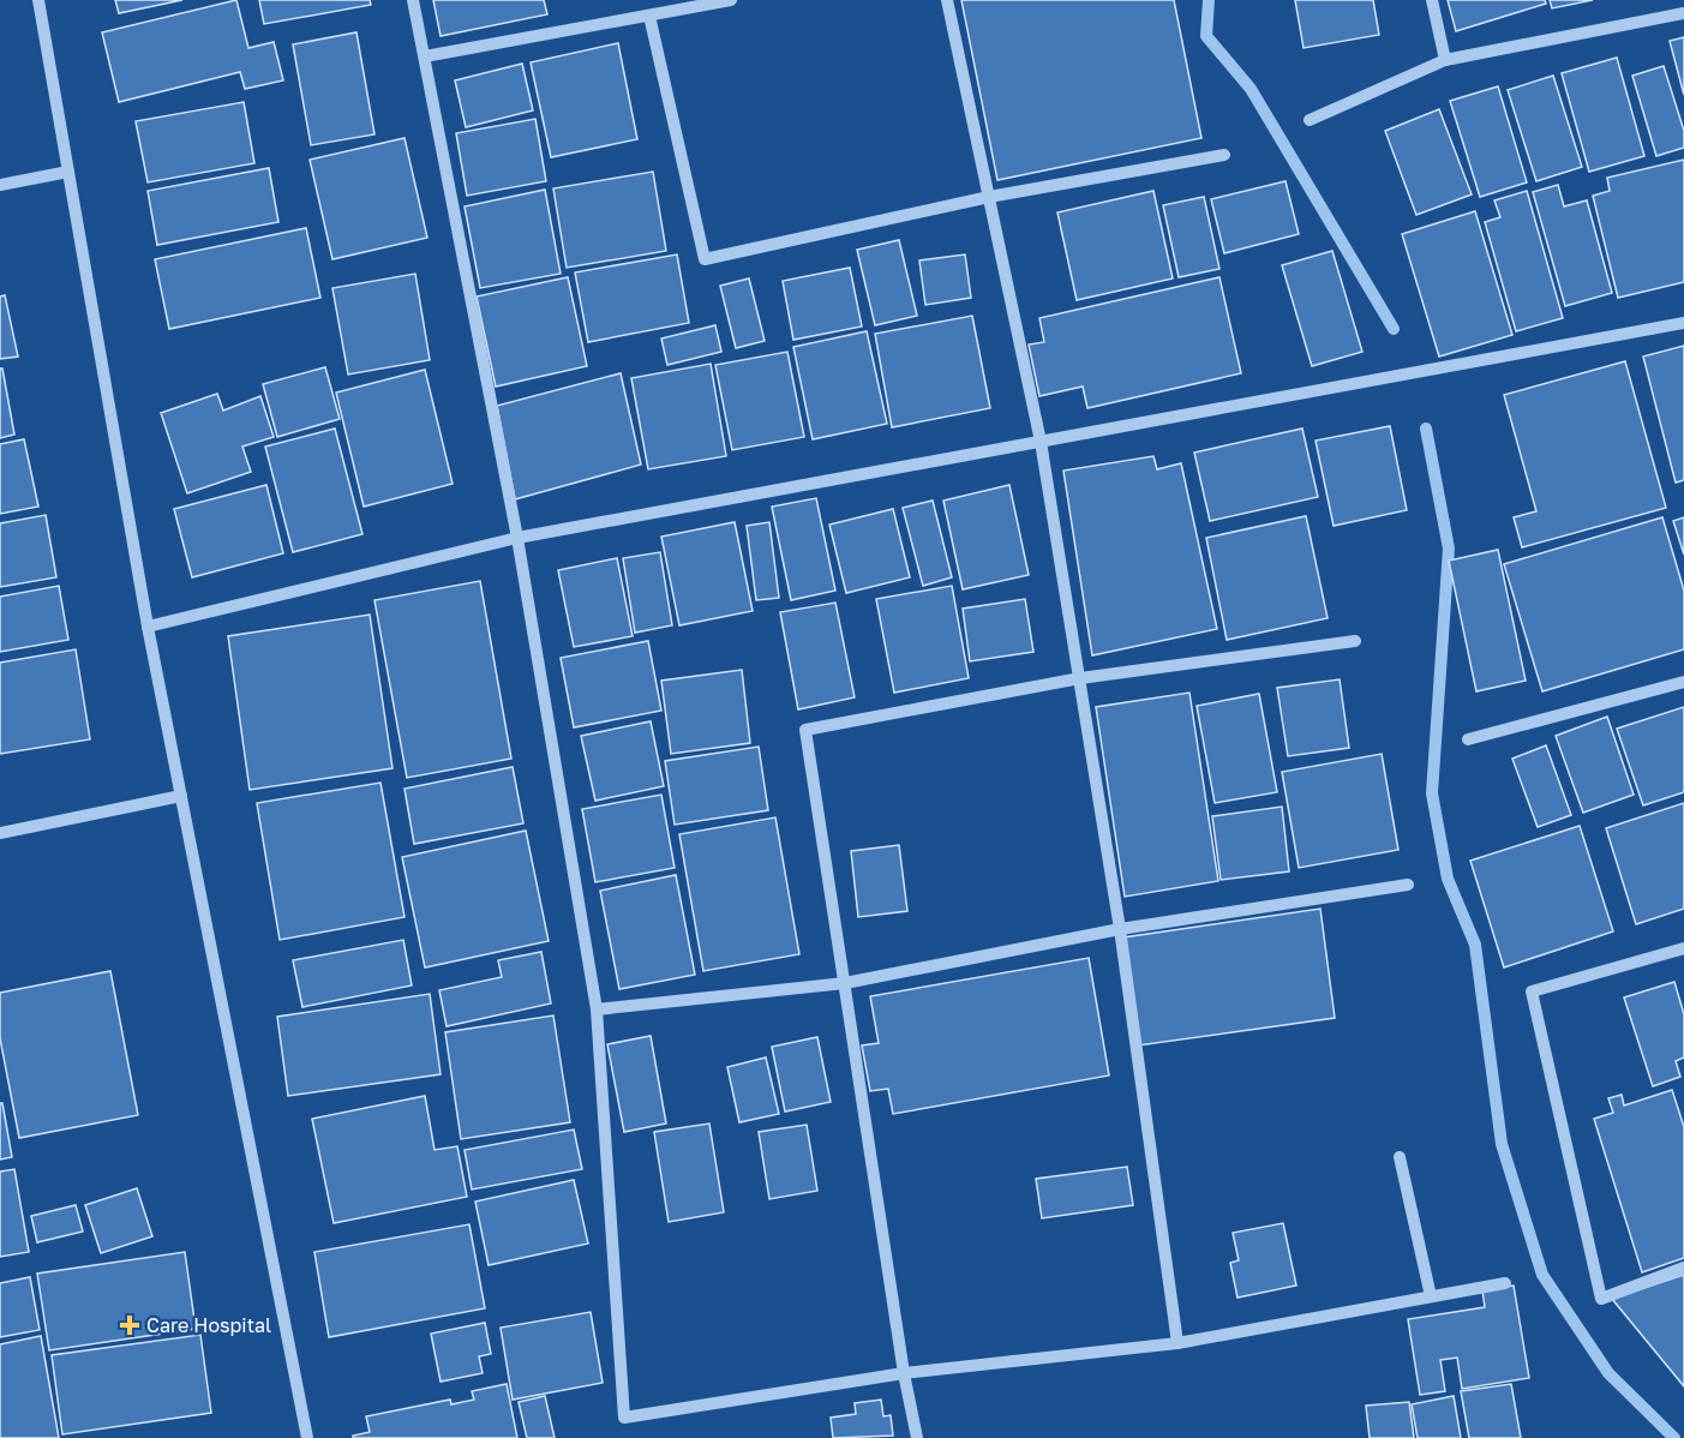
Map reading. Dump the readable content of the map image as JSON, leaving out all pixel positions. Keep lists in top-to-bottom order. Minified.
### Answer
{"places":{"health":["Care Hospital"]}}
